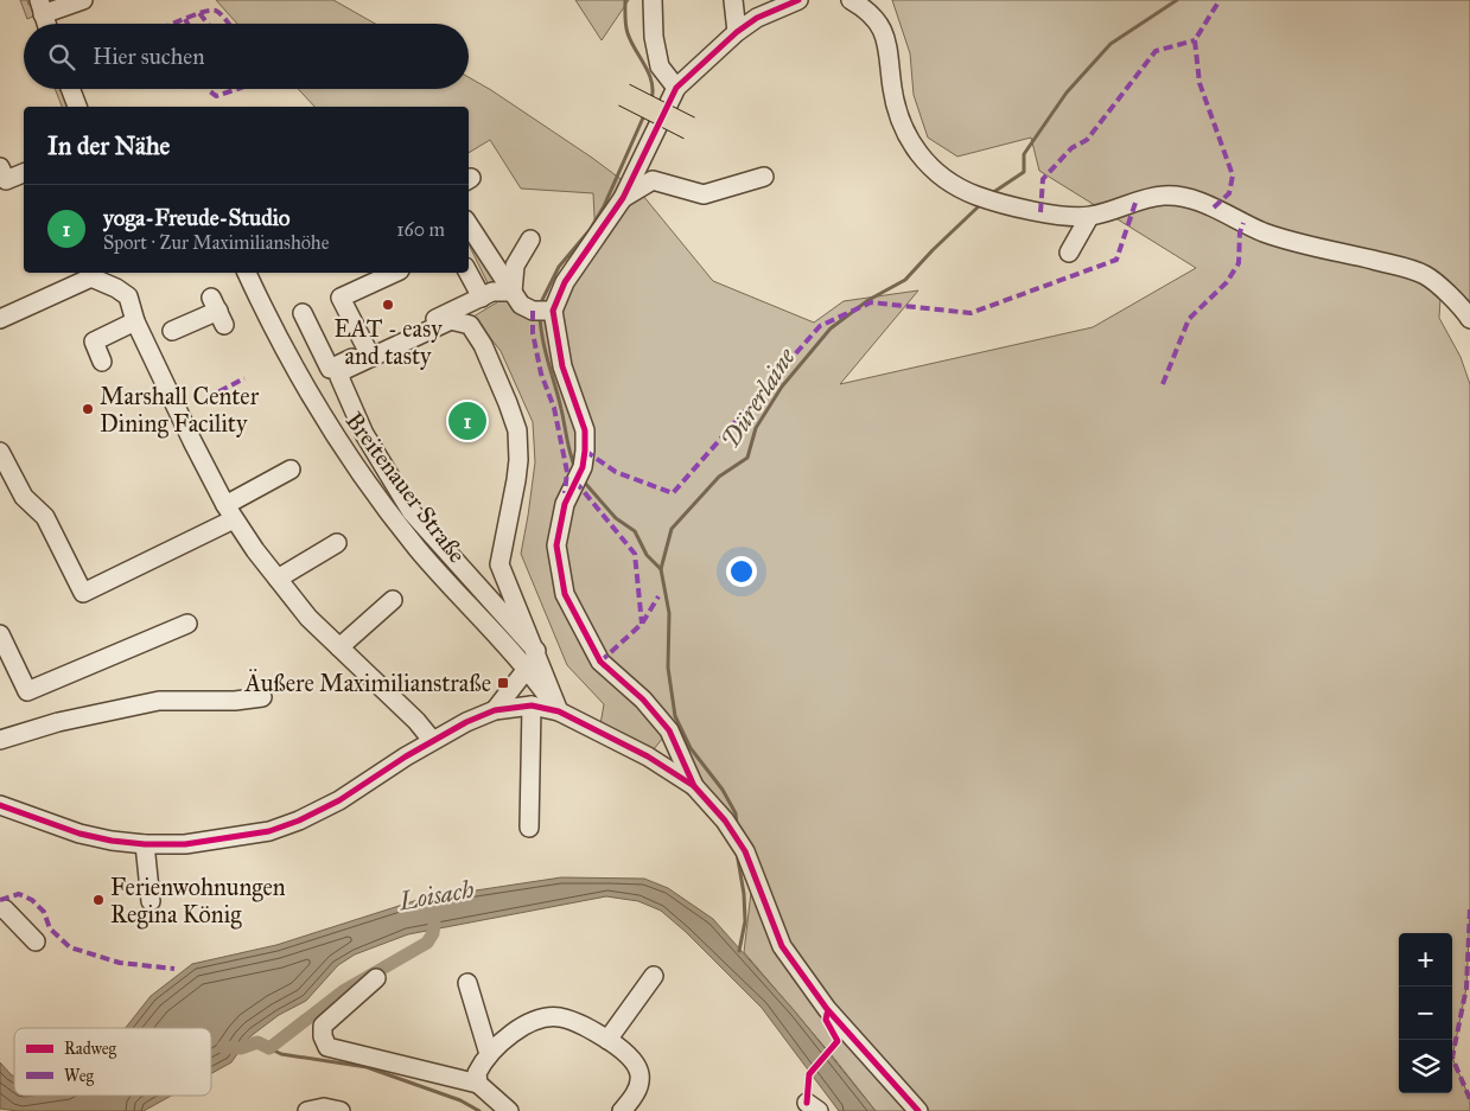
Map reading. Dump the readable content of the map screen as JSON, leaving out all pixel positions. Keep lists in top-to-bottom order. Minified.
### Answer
{"streets":{"street":["Breitenauer Straße"]},"water":["Dürerlaine","Loisach"],"places":{"other":["EAT - easy and tasty","Marshall Center Dining Facility","Ferienwohnungen Regina König"],"transit":["Äußere Maximilianstraße"]},"legend":["Radweg","Weg"],"page":{"search":"Hier suchen","heading":"In der Nähe","list":[{"mark":"1","name":"yoga-Freude-Studio","note":"Sport · Zur Maximilianshöhe","value":"160 m"}],"pins":"1","map_buttons":["+","−"]}}
